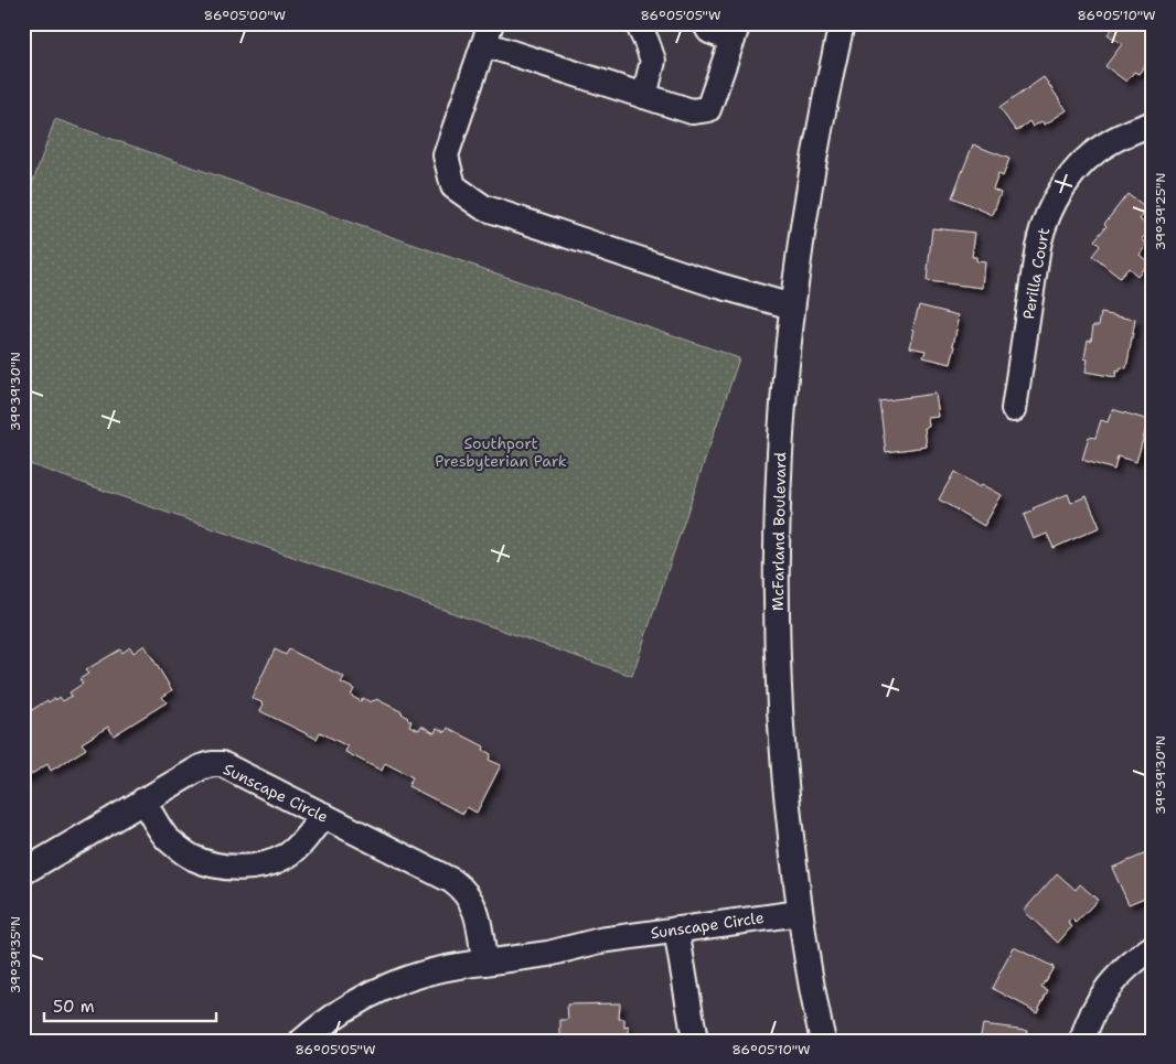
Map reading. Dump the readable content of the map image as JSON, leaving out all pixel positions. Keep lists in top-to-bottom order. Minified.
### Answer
{"streets":{"street":["Perilla Court","McFarland Boulevard","Sunscape Circle"]},"crossings":[["McFarland Boulevard","Sunscape Circle"]],"parks":["Southport Presbyterian Park"],"scale_bar":"50 m","coordinates":["86°05'00\"W","86°05'05\"W","86°05'10\"W","39°39'25\"N","39°39'30\"N","39°39'35\"N"]}
